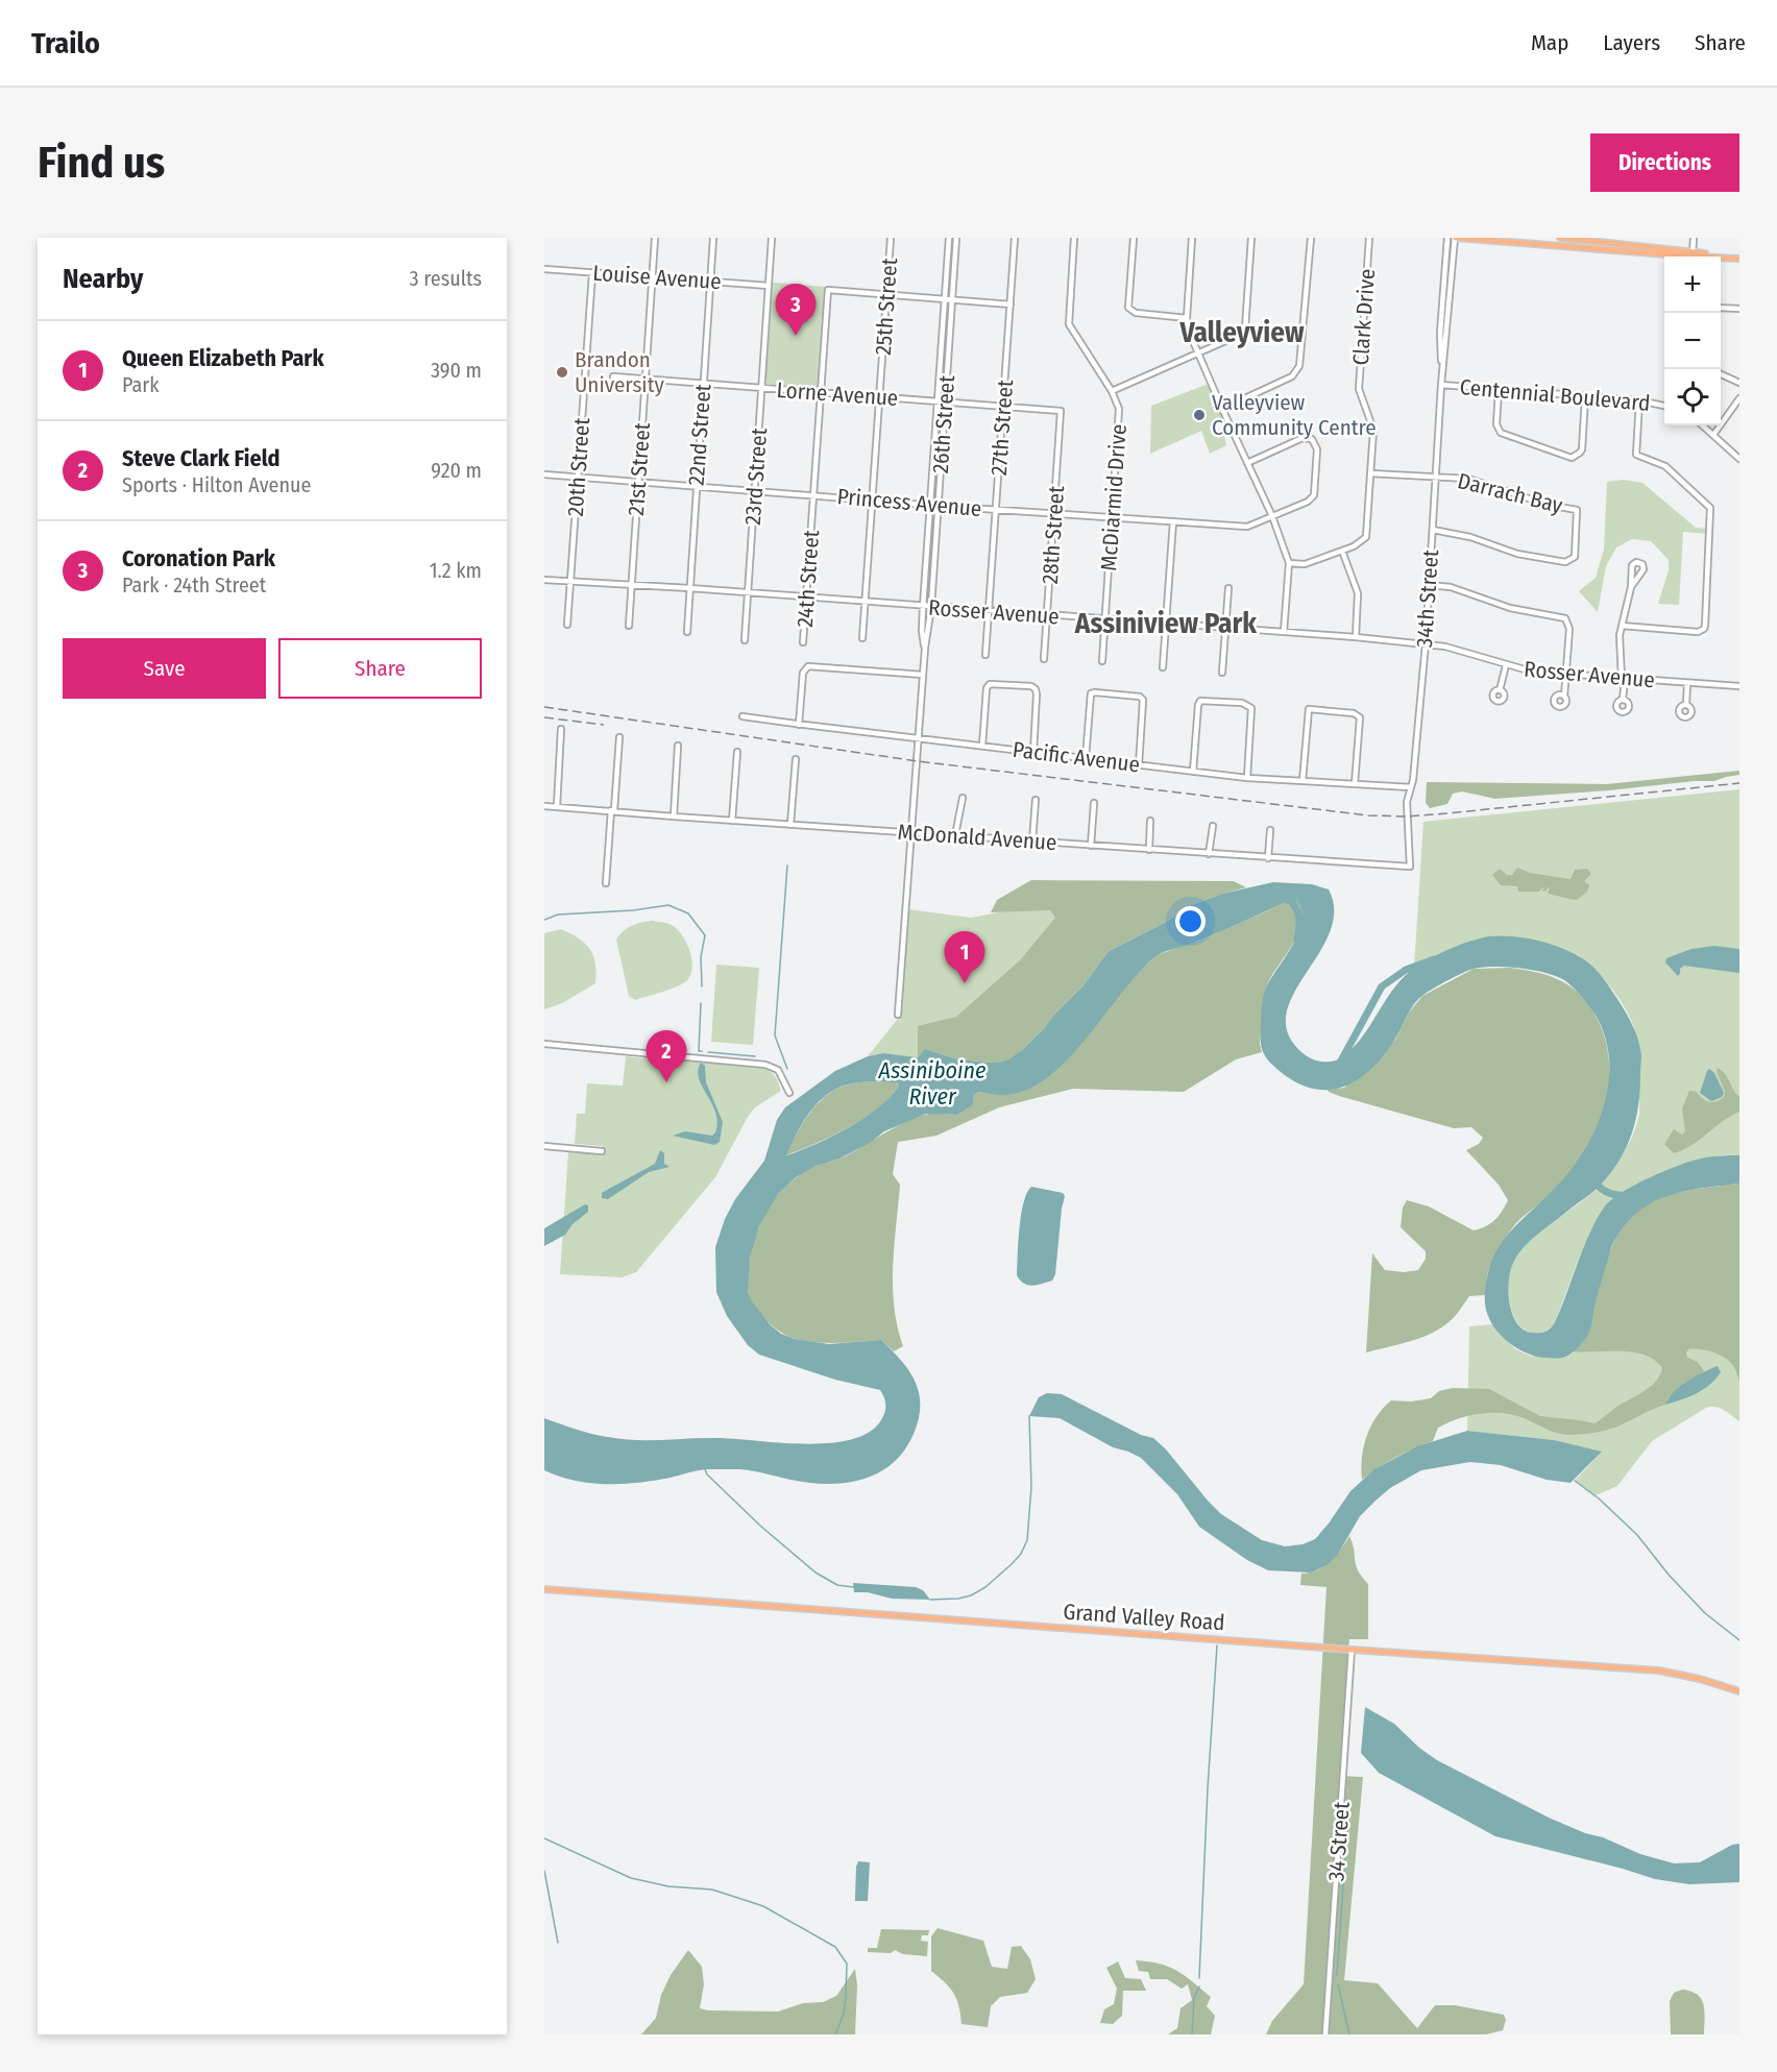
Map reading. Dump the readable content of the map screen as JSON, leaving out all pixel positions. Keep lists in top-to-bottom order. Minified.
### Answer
{"streets":{"main road":["Grand Valley Road"],"street":["Louise Avenue","25th Street","Clark Drive","Lorne Avenue","Centennial Boulevard","26th Street","27th Street","22nd Street","20th Street","21st Street","23rd Street","Darrach Bay","McDiarmid Drive","Princess Avenue","28th Street","24th Street","34th Street","Rosser Avenue","Pacific Avenue","McDonald Avenue","34 Street"]},"crossings":[["Louise Avenue","22nd Street"],["Louise Avenue","20th Street"],["Louise Avenue","21st Street"],["Louise Avenue","23rd Street"],["25th Street","Lorne Avenue"],["25th Street","Princess Avenue"],["25th Street","24th Street"],["25th Street","Rosser Avenue"],["Lorne Avenue","26th Street"],["Lorne Avenue","27th Street"],["Lorne Avenue","22nd Street"],["Lorne Avenue","21st Street"],["Lorne Avenue","23rd Street"],["Lorne Avenue","28th Street"],["Lorne Avenue","24th Street"],["Centennial Boulevard","34th Street"],["26th Street","Princess Avenue"],["26th Street","Rosser Avenue"],["26th Street","Pacific Avenue"],["26th Street","McDonald Avenue"],["27th Street","Princess Avenue"],["27th Street","Rosser Avenue"],["22nd Street","Princess Avenue"],["22nd Street","Rosser Avenue"],["20th Street","Princess Avenue"],["20th Street","Rosser Avenue"],["21st Street","Princess Avenue"],["21st Street","Rosser Avenue"],["23rd Street","Princess Avenue"],["23rd Street","Rosser Avenue"],["Darrach Bay","34th Street"],["McDiarmid Drive","Princess Avenue"],["McDiarmid Drive","Rosser Avenue"],["Princess Avenue","28th Street"],["Princess Avenue","24th Street"],["28th Street","Rosser Avenue"],["24th Street","Rosser Avenue"],["34th Street","Rosser Avenue"],["34th Street","Pacific Avenue"],["34th Street","McDonald Avenue"],["Grand Valley Road","34 Street"]],"districts":["Valleyview","Assiniview Park"],"water":["Assiniboine River"],"places":["Brandon University","Valleyview Community Centre"],"page":{"header":"Trailo","nav":["Map","Layers","Share"],"buttons":["Directions",["Save","Share"]],"title":"Find us","heading":["Nearby","3 results"],"map_buttons":["+","−"],"pins":["3","1","2"],"list":[{"mark":"1","name":"Queen Elizabeth Park","note":"Park","value":"390 m"},{"mark":"2","name":"Steve Clark Field","note":"Sports · Hilton Avenue","value":"920 m"},{"mark":"3","name":"Coronation Park","note":"Park · 24th Street","value":"1.2 km"}]}}
